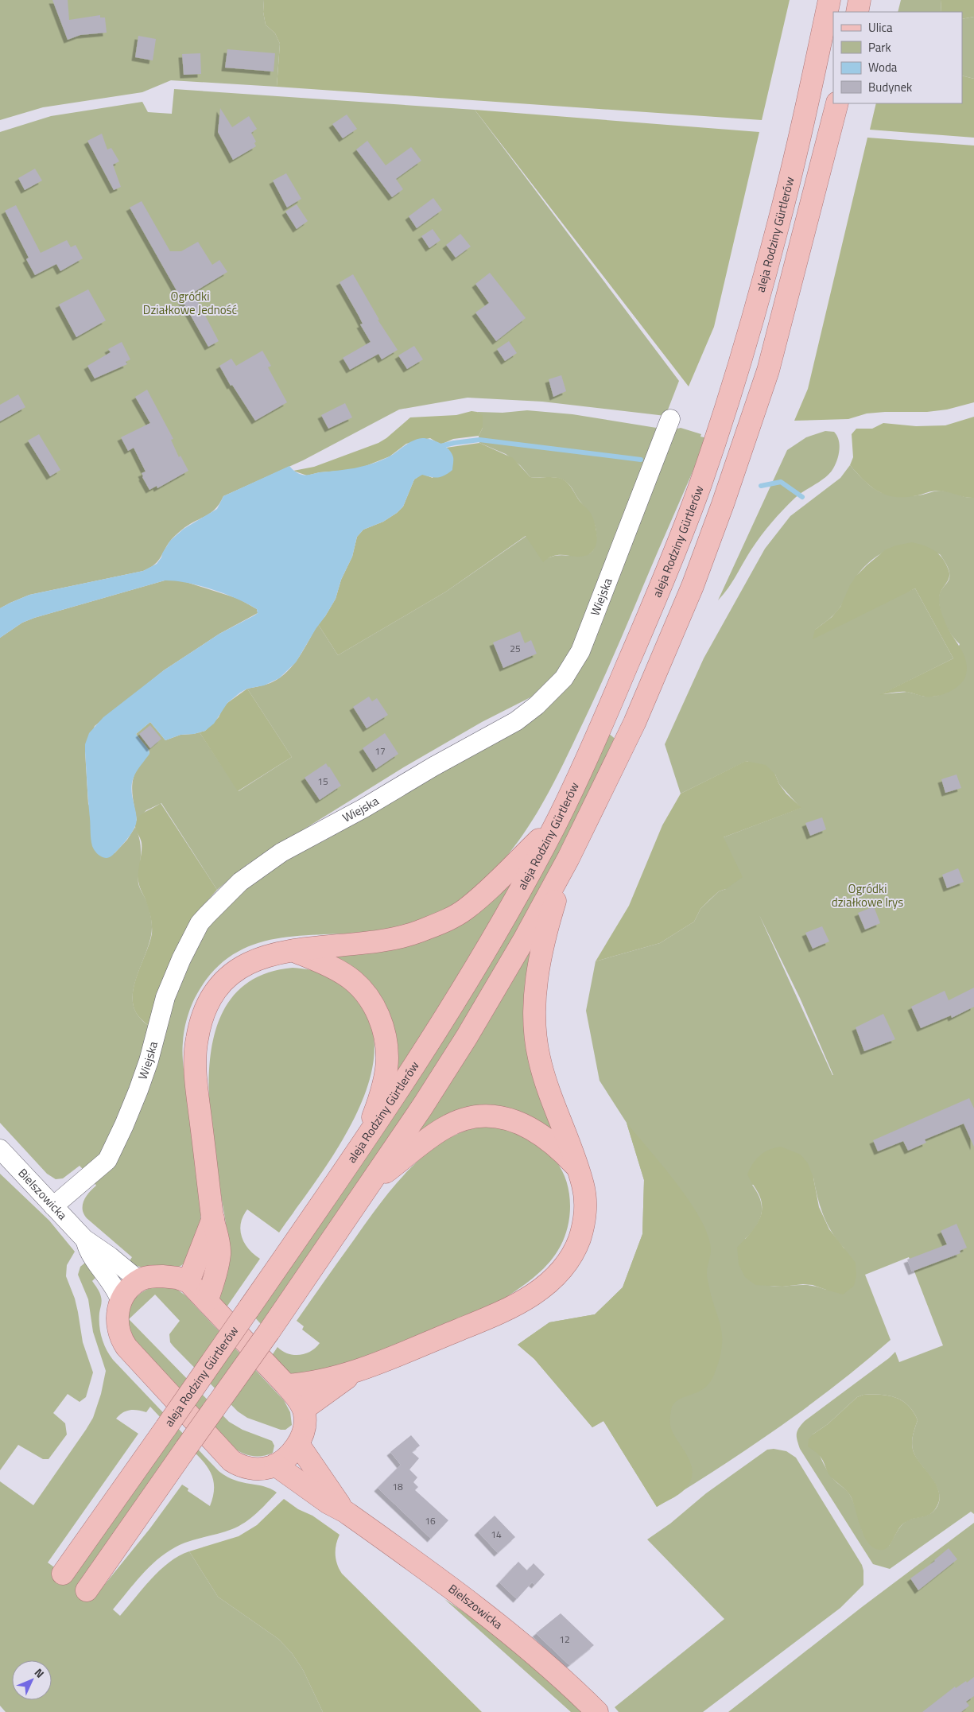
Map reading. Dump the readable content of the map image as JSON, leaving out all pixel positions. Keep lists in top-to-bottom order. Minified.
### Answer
{"streets":{"main road":["aleja Rodziny Gürtlerów","Bielszowicka"],"street":["Wiejska"]},"crossings":[["Wiejska","Bielszowicka"]],"parks":["Ogródki Działkowe Jedność","Ogródki działkowe Irys"],"house_numbers":["25","17","15","18","16","14","12"],"legend":["Ulica","Park","Woda","Budynek"],"north":"top right"}
